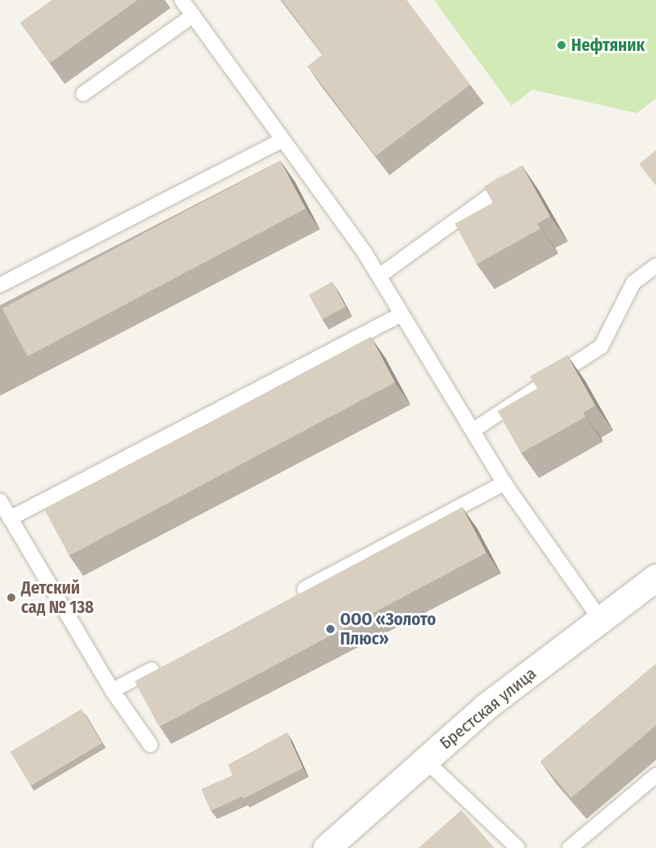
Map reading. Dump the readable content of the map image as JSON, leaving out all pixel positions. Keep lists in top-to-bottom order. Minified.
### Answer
{"streets":{"street":["Брестская улица"]},"places":["Нефтяник","Детский сад № 138","ООО «Золото Плюс»"]}
